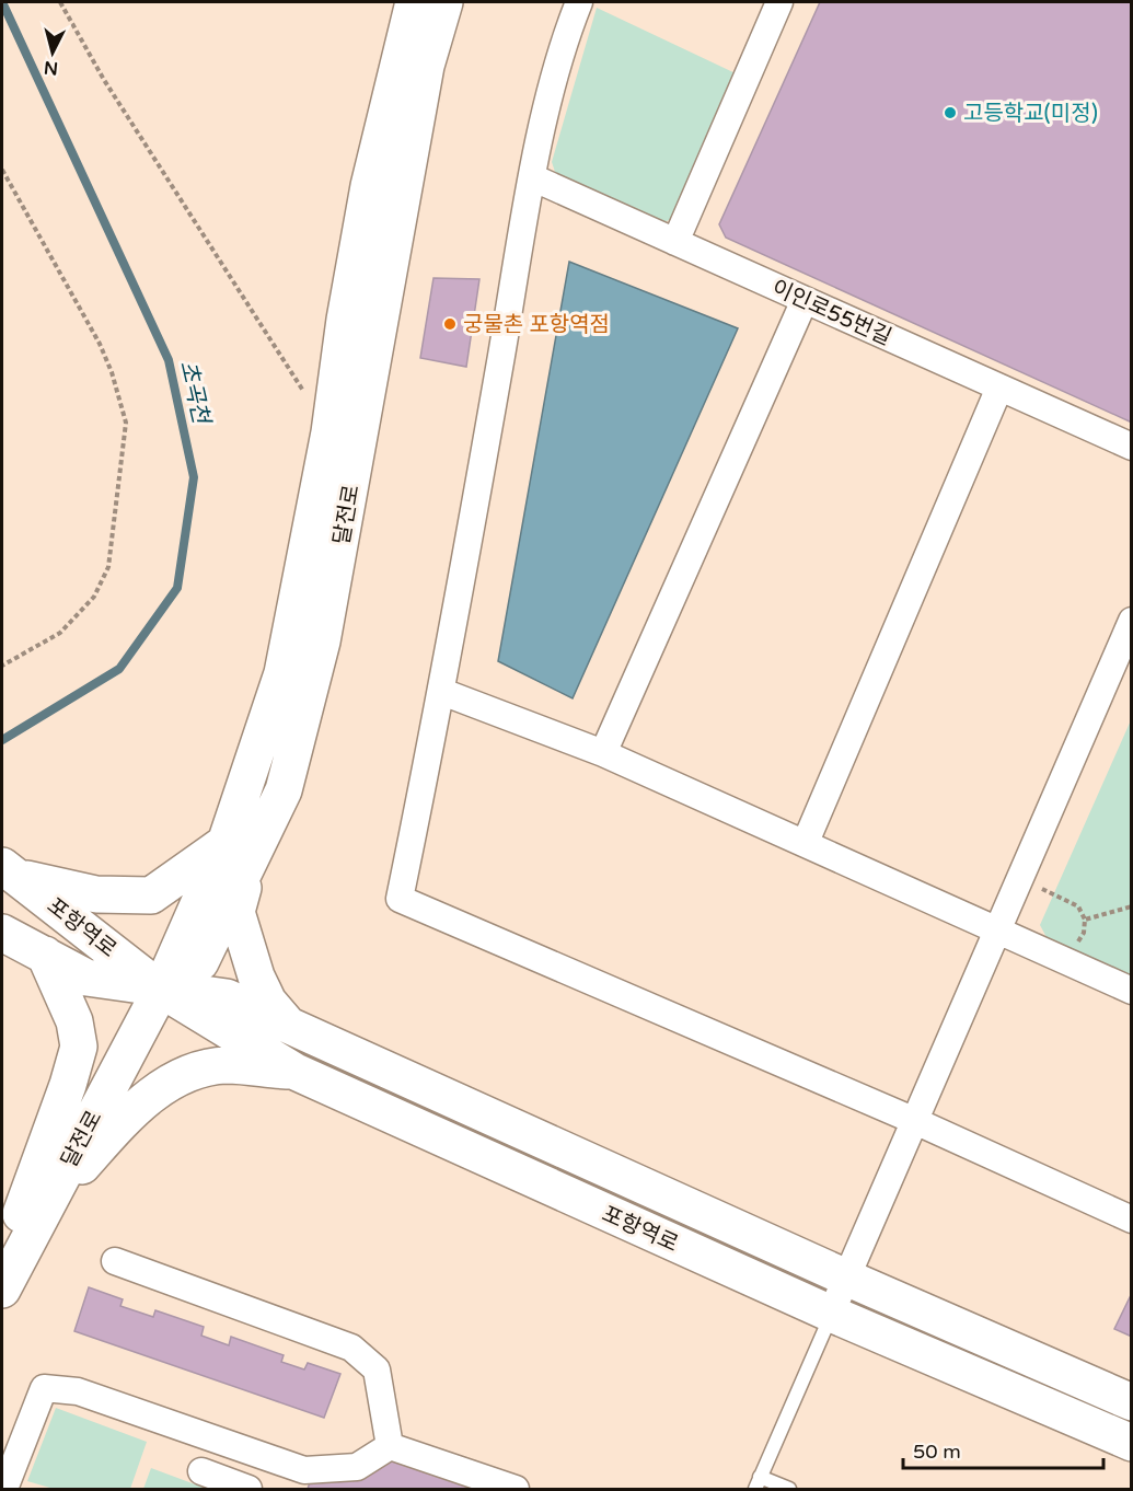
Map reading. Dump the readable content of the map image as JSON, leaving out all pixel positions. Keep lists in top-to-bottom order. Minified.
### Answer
{"streets":{"street":["이인로55번길","달전로","포항역로"]},"crossings":[["달전로","포항역로"]],"water":["초곡천"],"places":["고등학교(미정)","궁물촌 포항역점"],"scale_bar":"50 m","north":"bottom"}
